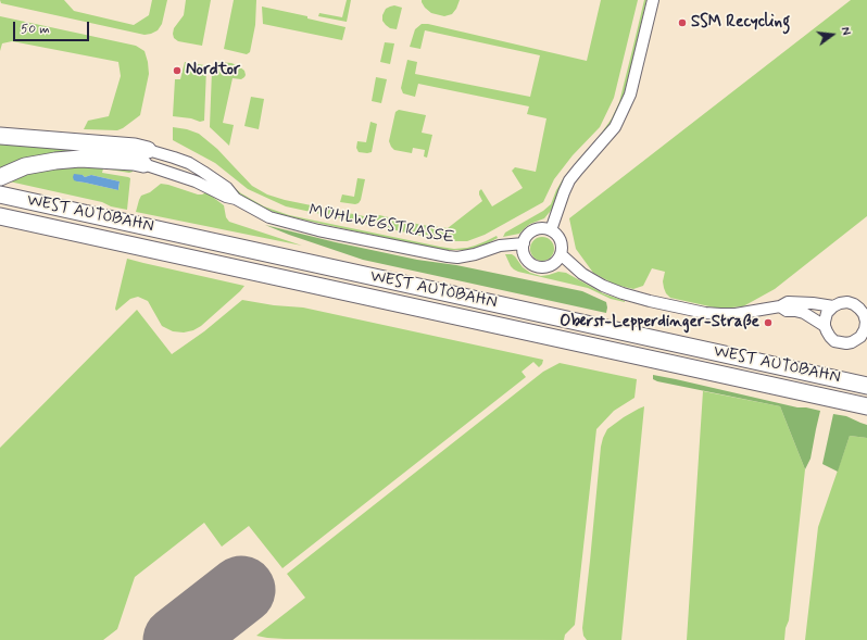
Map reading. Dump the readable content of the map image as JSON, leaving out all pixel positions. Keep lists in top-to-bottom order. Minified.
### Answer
{"streets":{"highway":["WEST AUTOBAHN"],"street":["MÜHLWEGSTRASSE"]},"places":["SSM Recycling","Nordtor","Oberst-Lepperdinger-Straße"],"scale_bar":"50 m","north":"right"}
